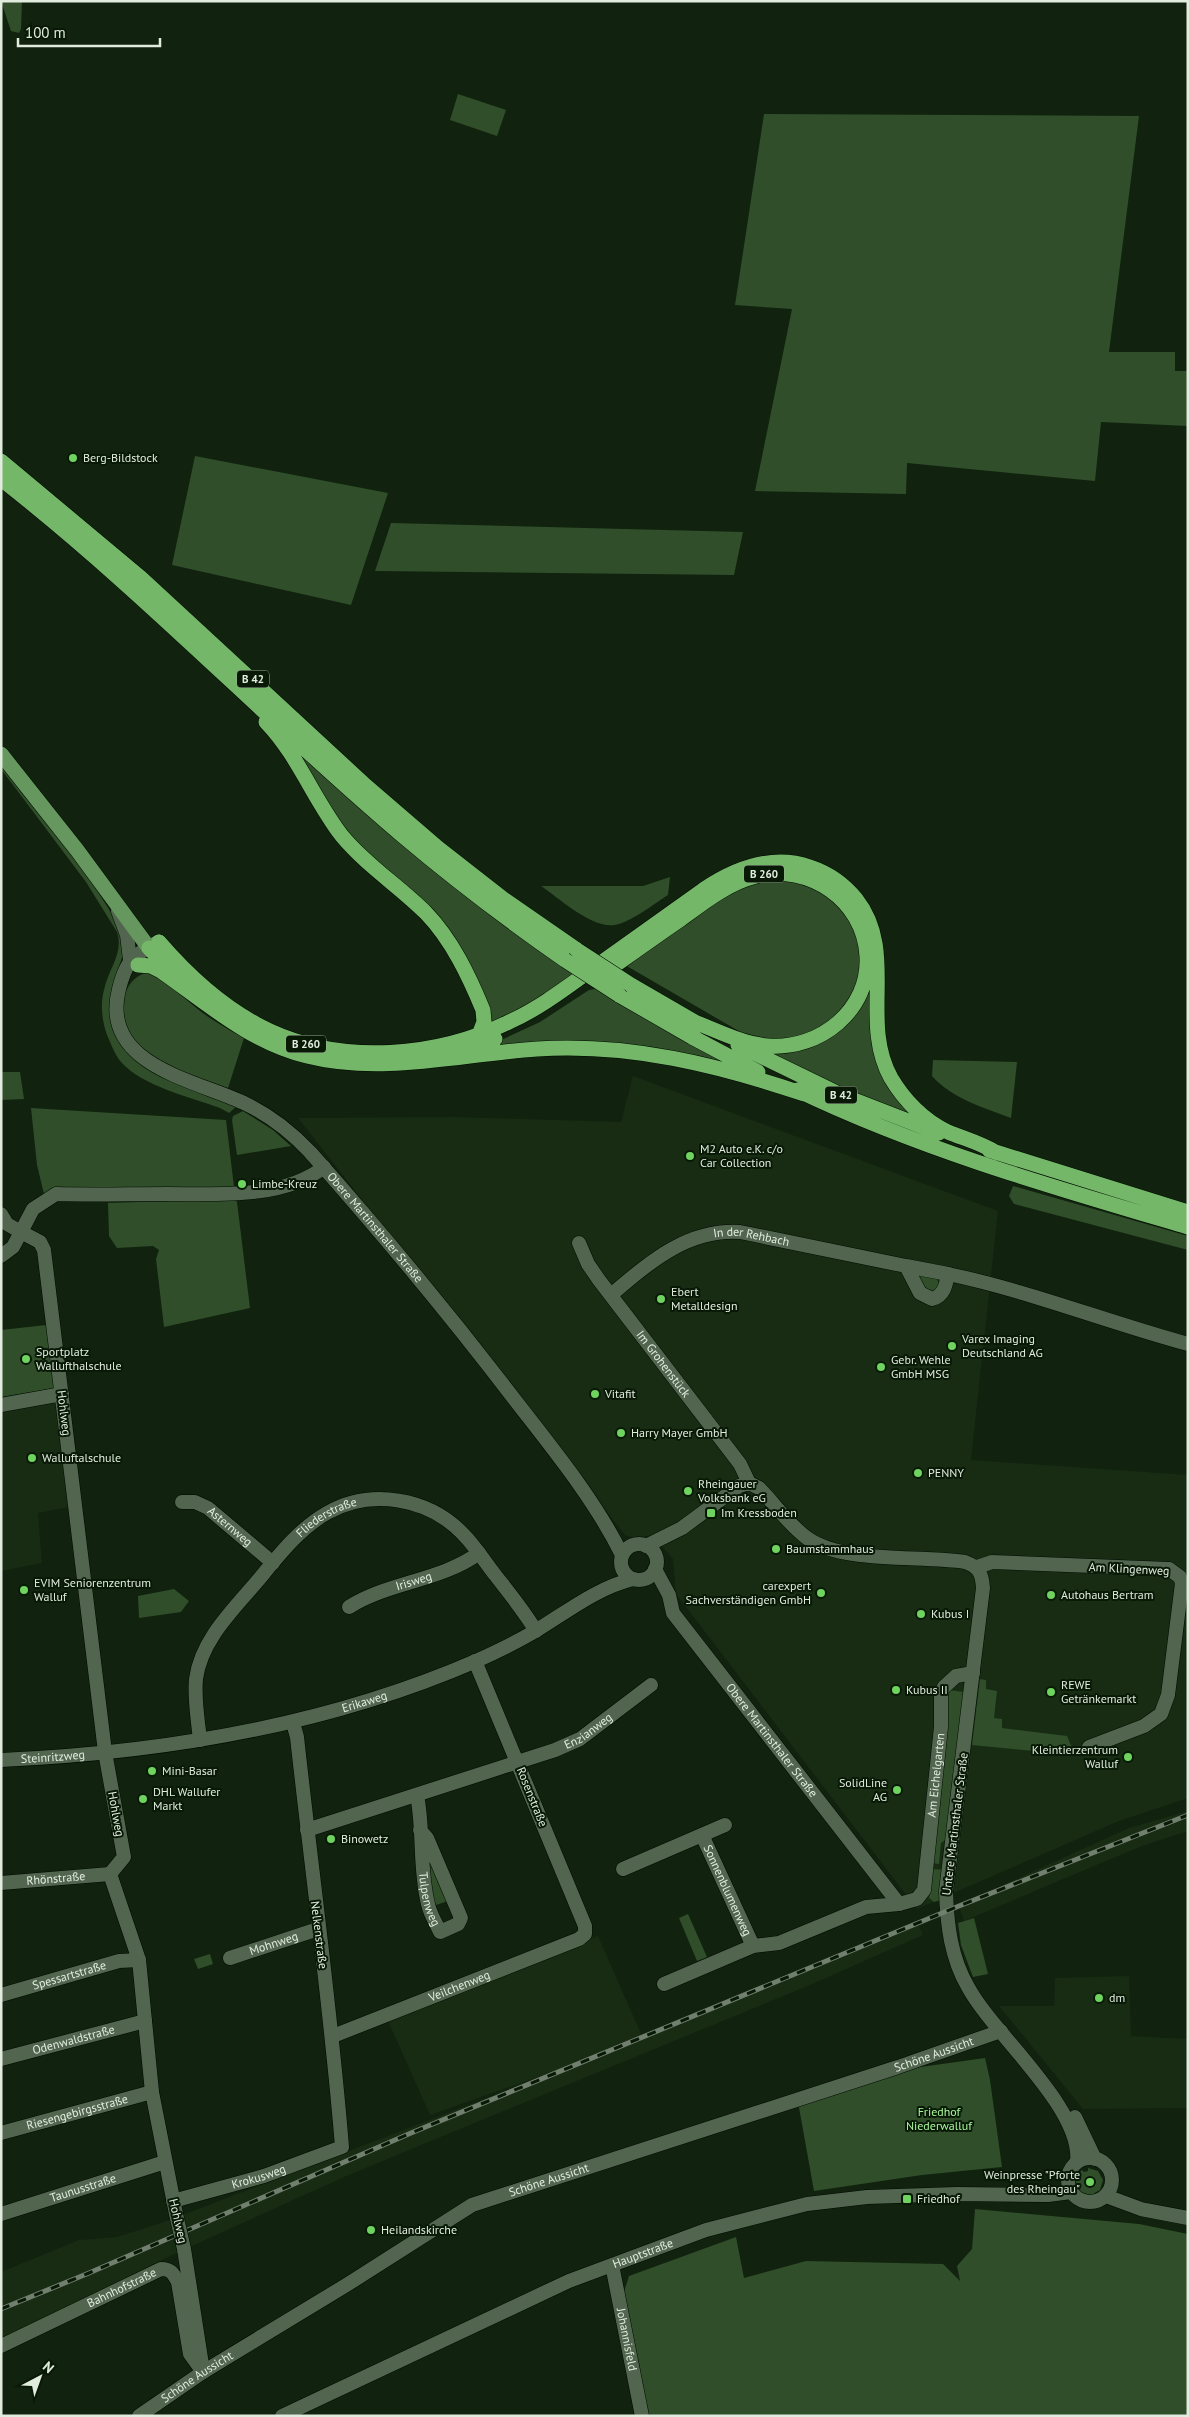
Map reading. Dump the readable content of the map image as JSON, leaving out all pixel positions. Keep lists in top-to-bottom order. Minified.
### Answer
{"streets":{"highway":["B 42","B 260"],"street":["Obere Martinsthaler Straße","In der Rehbach","Im Grohenstück","Hohlweg","Fliederstraße","Asternweg","Am Klingenweg","Irisweg","Erikaweg","Enzianweg","Steinritzweg","Am Eichelgarten","Rosenstraße","Untere Martinsthaler Straße","Rhönstraße","Sonnenblumenweg","Tulpenweg","Nelkenstraße","Mohnweg","Spessartstraße","Veilchenweg","Odenwaldstraße","Schöne Aussicht","Riesengebirgsstraße","Krokusweg","Taunusstraße","Hauptstraße","Bahnhofstraße","Johannisfeld"]},"crossings":[["B 42","B 260"],["B 260","Obere Martinsthaler Straße"],["Obere Martinsthaler Straße","Erikaweg"],["Obere Martinsthaler Straße","Am Eichelgarten"],["In der Rehbach","Im Grohenstück"],["Im Grohenstück","Am Klingenweg"],["Hohlweg","Erikaweg"],["Hohlweg","Steinritzweg"],["Hohlweg","Rhönstraße"],["Hohlweg","Spessartstraße"],["Hohlweg","Odenwaldstraße"],["Hohlweg","Schöne Aussicht"],["Hohlweg","Riesengebirgsstraße"],["Hohlweg","Krokusweg"],["Hohlweg","Taunusstraße"],["Hohlweg","Bahnhofstraße"],["Fliederstraße","Asternweg"],["Fliederstraße","Irisweg"],["Fliederstraße","Erikaweg"],["Am Klingenweg","Untere Martinsthaler Straße"],["Erikaweg","Steinritzweg"],["Erikaweg","Rosenstraße"],["Erikaweg","Nelkenstraße"],["Enzianweg","Rosenstraße"],["Am Eichelgarten","Untere Martinsthaler Straße"],["Rosenstraße","Veilchenweg"],["Untere Martinsthaler Straße","Schöne Aussicht"],["Untere Martinsthaler Straße","Hauptstraße"],["Nelkenstraße","Mohnweg"],["Nelkenstraße","Veilchenweg"],["Nelkenstraße","Krokusweg"],["Schöne Aussicht","Bahnhofstraße"],["Hauptstraße","Johannisfeld"]],"parks":["Friedhof Niederwalluf"],"places":{"other":["Berg-Bildstock","M2 Auto e.K. c/o Car Collection","Limbe-Kreuz","Ebert Metalldesign","Varex Imaging Deutschland AG","Sportplatz Wallufthalschule","Gebr. Wehle GmbH MSG","Vitafit","Harry Mayer GmbH","Walluftalschule","PENNY","Rheingauer Volksbank eG","Baumstammhaus","EVIM Seniorenzentrum Walluf","carexpert Sachverständigen GmbH","Autohaus Bertram","Kubus I","Kubus II","REWE Getränkemarkt","Kleintierzentrum Walluf","Mini-Basar","SolidLine AG","DHL Wallufer Markt","Binowetz","dm","Weinpresse \"Pforte des Rheingau\"","Heilandskirche"],"transit":["Im Kressboden","Friedhof"]},"scale_bar":"100 m","north":"top right"}
